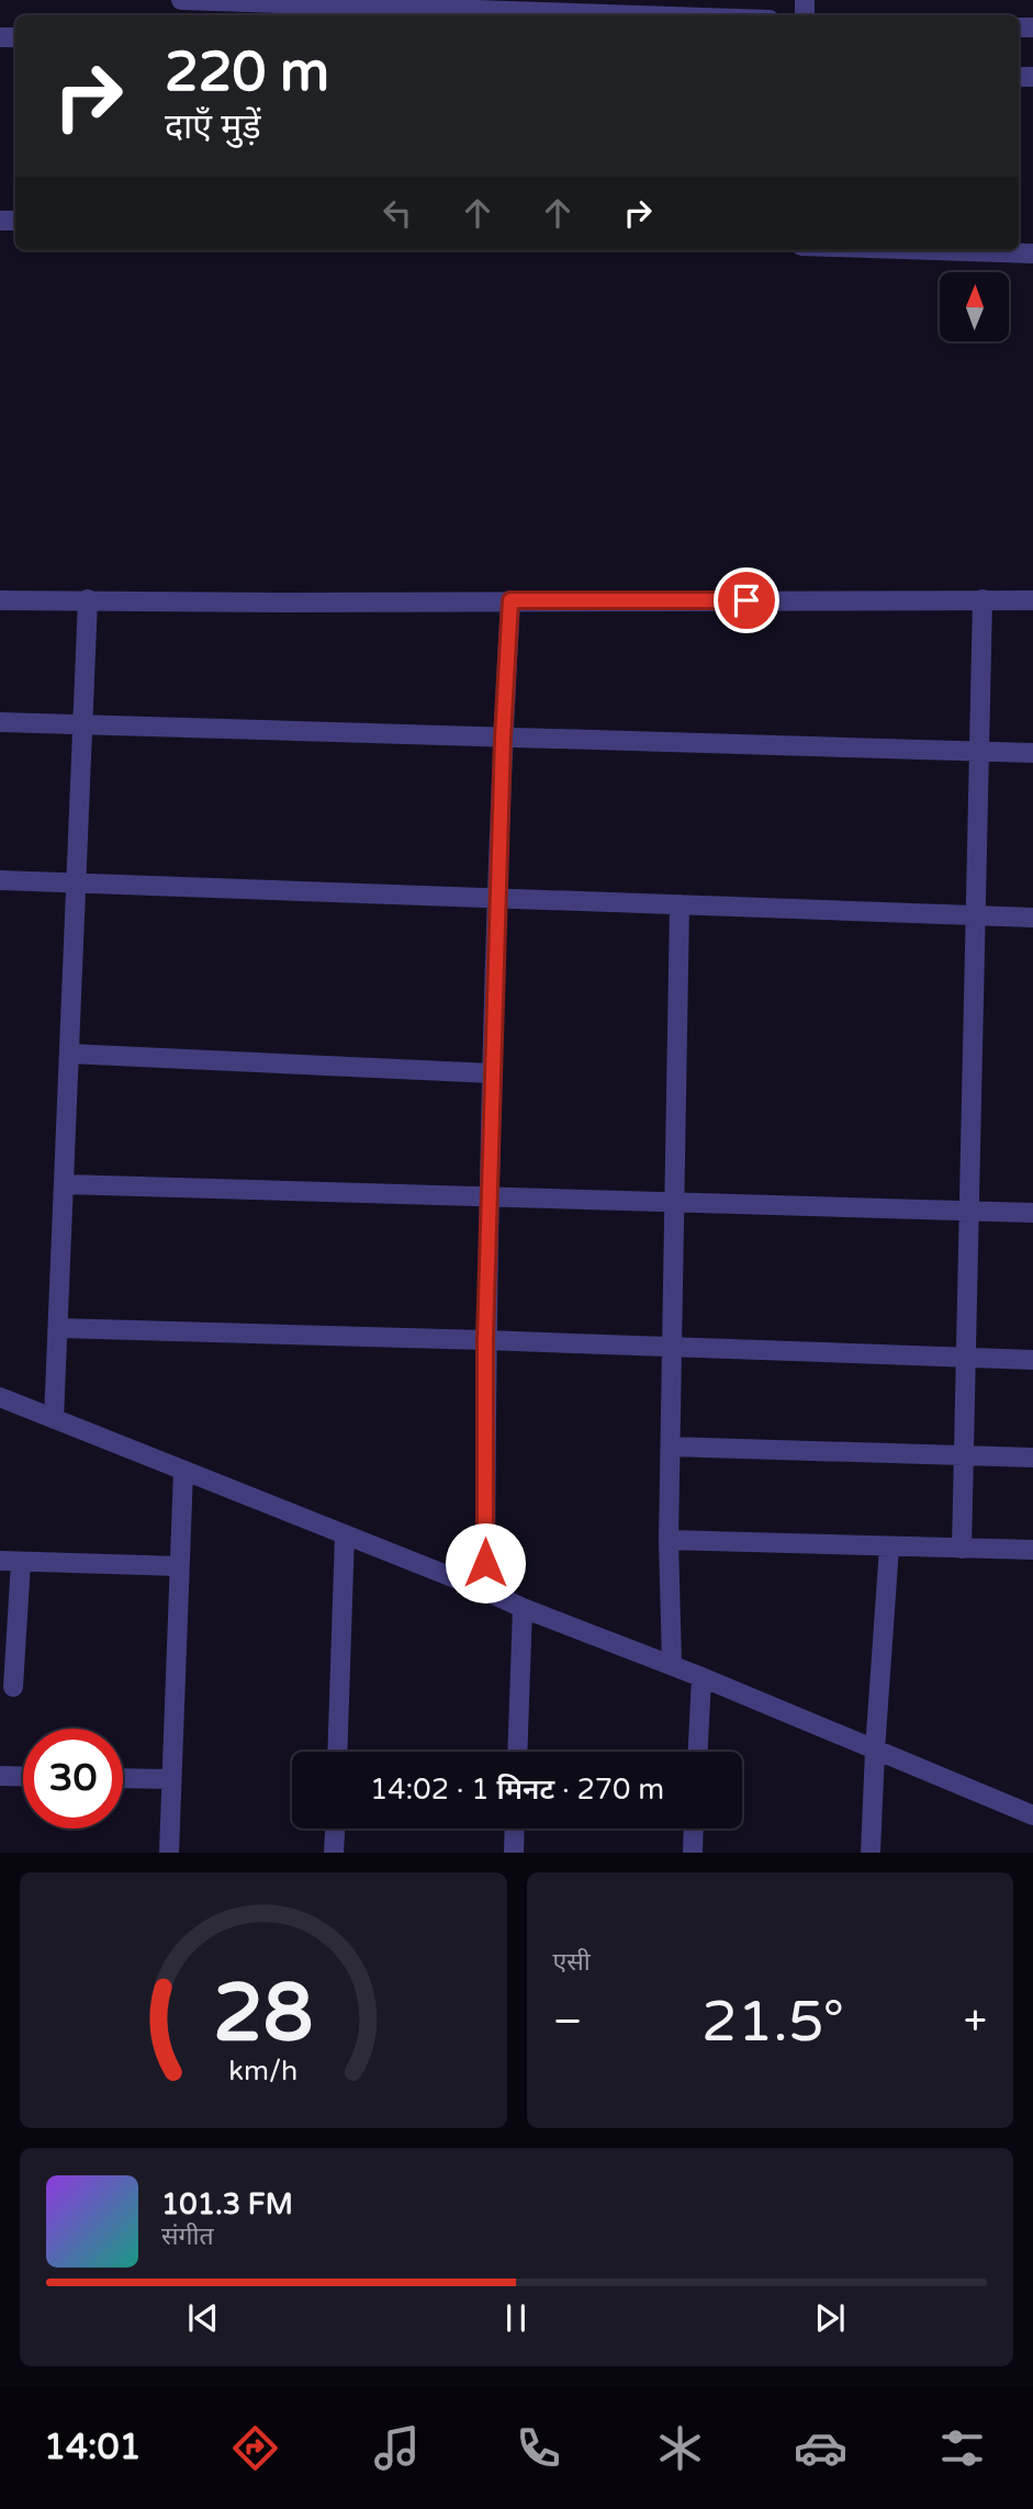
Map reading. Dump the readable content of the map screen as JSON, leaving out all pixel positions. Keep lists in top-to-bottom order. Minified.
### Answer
{"north":"top","page":{"turn":["220 m","दाएँ मुड़ें"],"limit":"30","trip":"14:02 · 1 मिनट · 270 m","tile":"एसी","heat":["−","21.5°","+"],"song":["101.3 FM","संगीत"],"tabs":"14:01","gauge":["28","km/h"]}}
